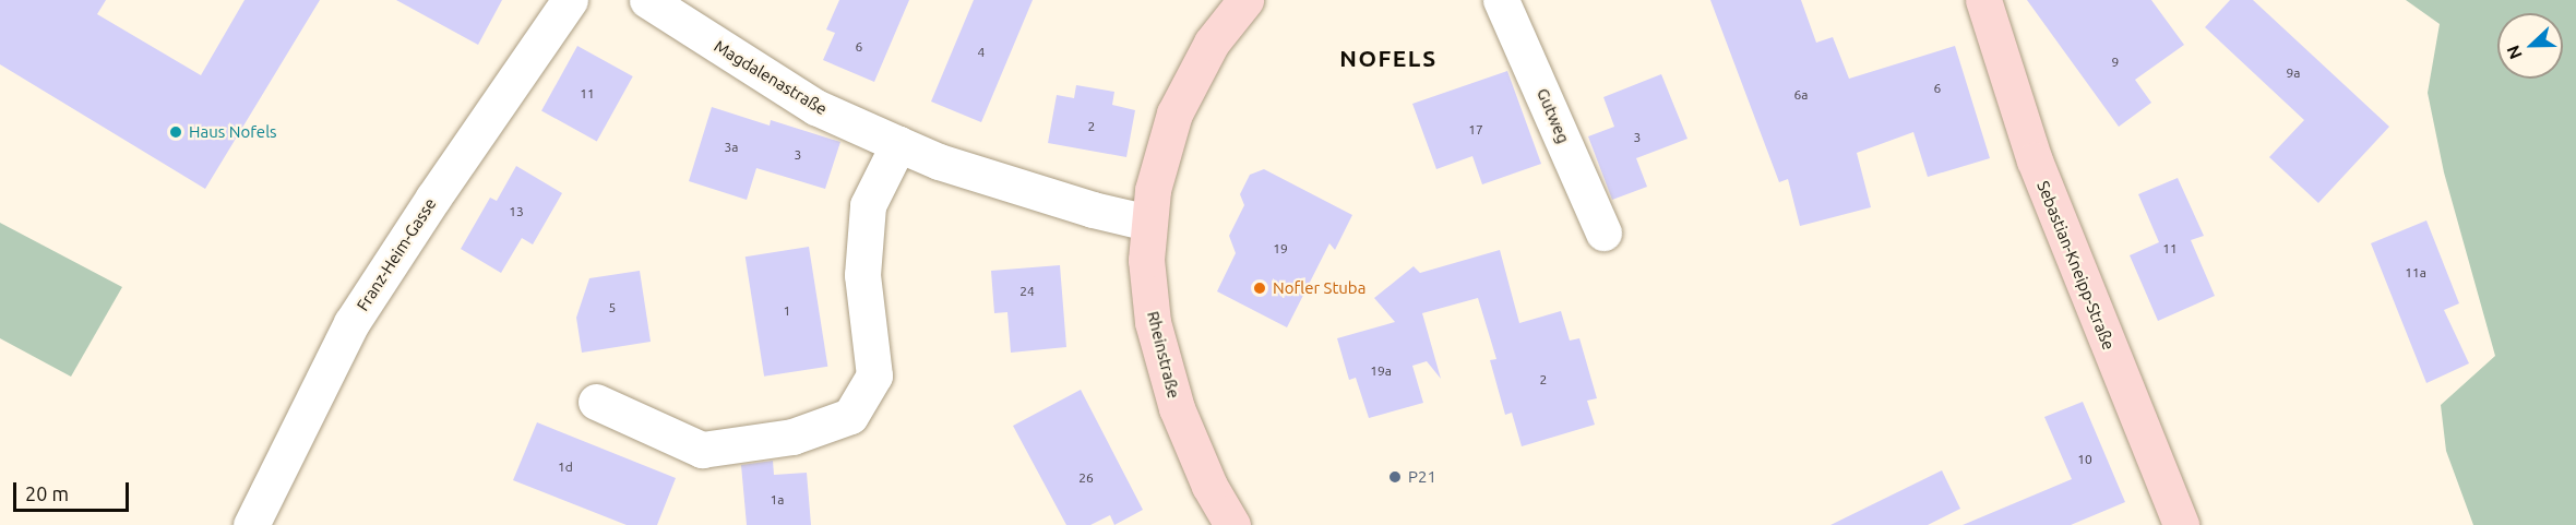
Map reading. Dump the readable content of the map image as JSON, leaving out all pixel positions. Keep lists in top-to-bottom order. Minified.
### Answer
{"streets":{"main road":["Sebastian-Kneipp-Straße","Rheinstraße"],"street":["Magdalenastraße","Gutweg","Franz-Heim-Gasse"]},"crossings":[["Magdalenastraße","Rheinstraße"]],"districts":["NOFELS"],"places":["Haus Nofels","Nofler Stuba","P21"],"house_numbers":["6","4","9","9a","6","11","6a","2","17","3","3a","3","13","19","11","11a","24","5","1","19a","2","10","1d","26","1a"],"scale_bar":"20 m","north":"left"}
